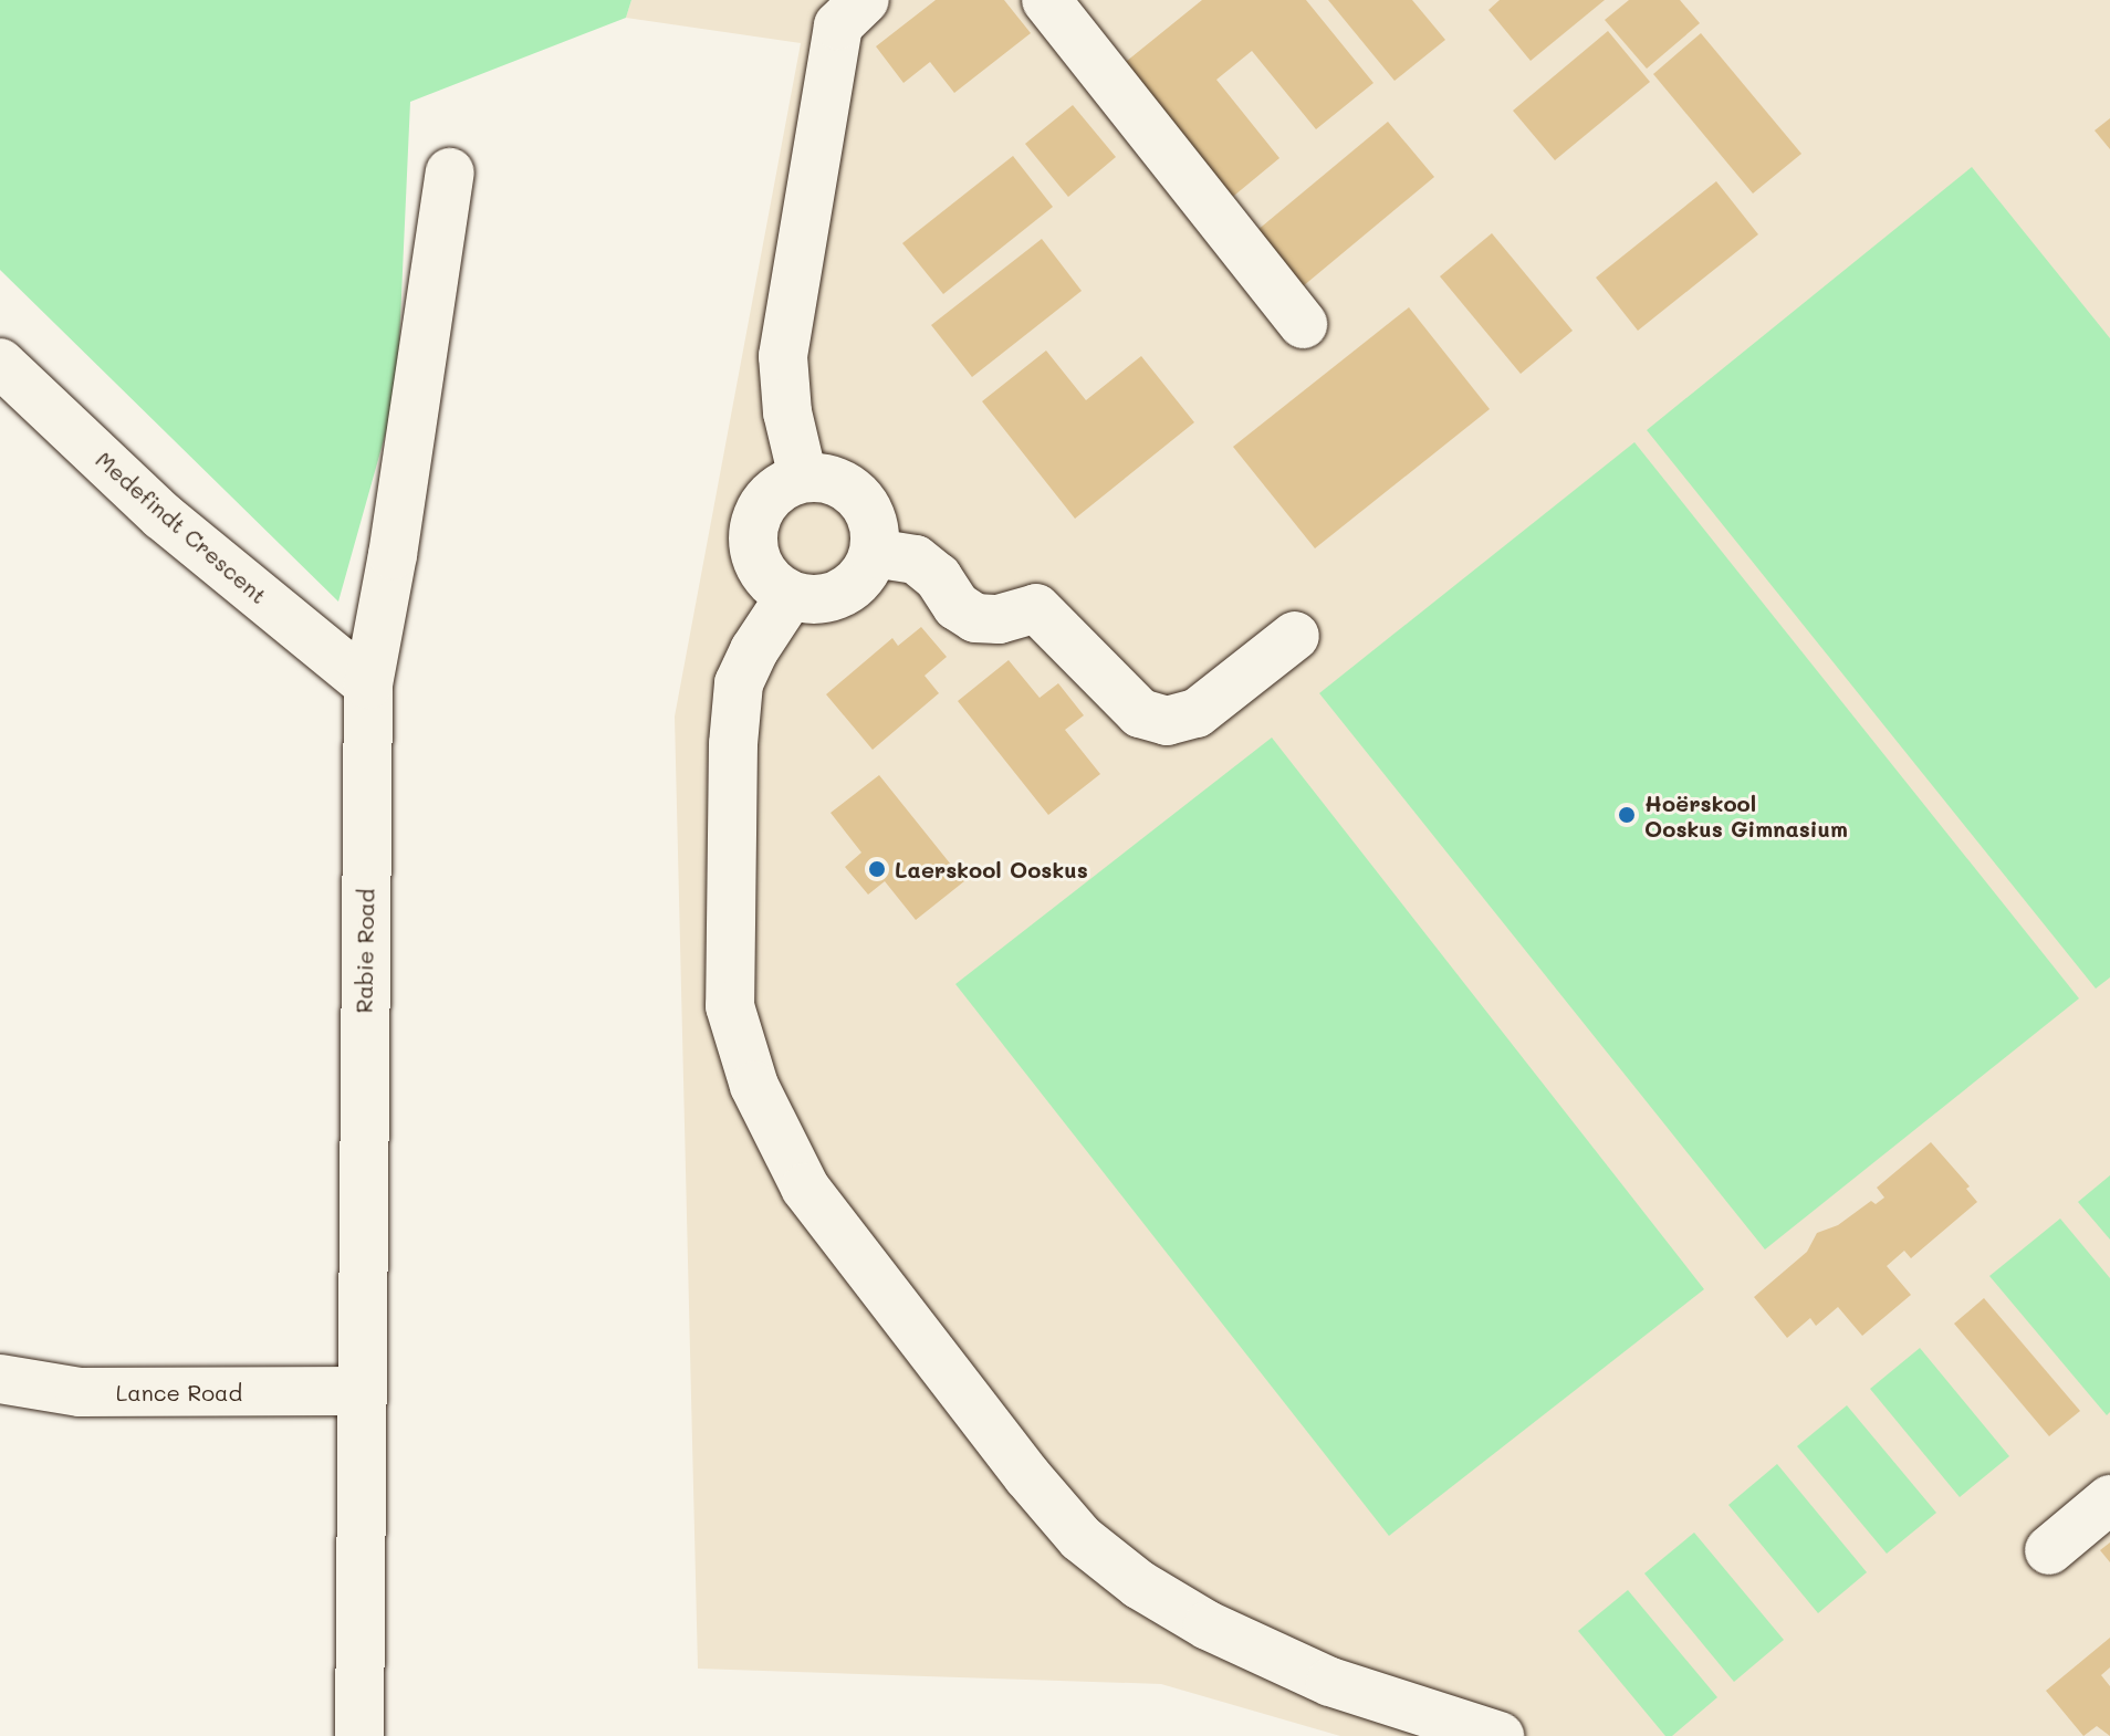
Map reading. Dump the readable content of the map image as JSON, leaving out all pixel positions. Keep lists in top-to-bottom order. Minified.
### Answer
{"streets":{"street":["Medefindt Crescent","Rabie Road","Lance Road"]},"crossings":[["Medefindt Crescent","Rabie Road"],["Rabie Road","Lance Road"]],"places":["Hoërskool Ooskus Gimnasium","Laerskool Ooskus"]}
